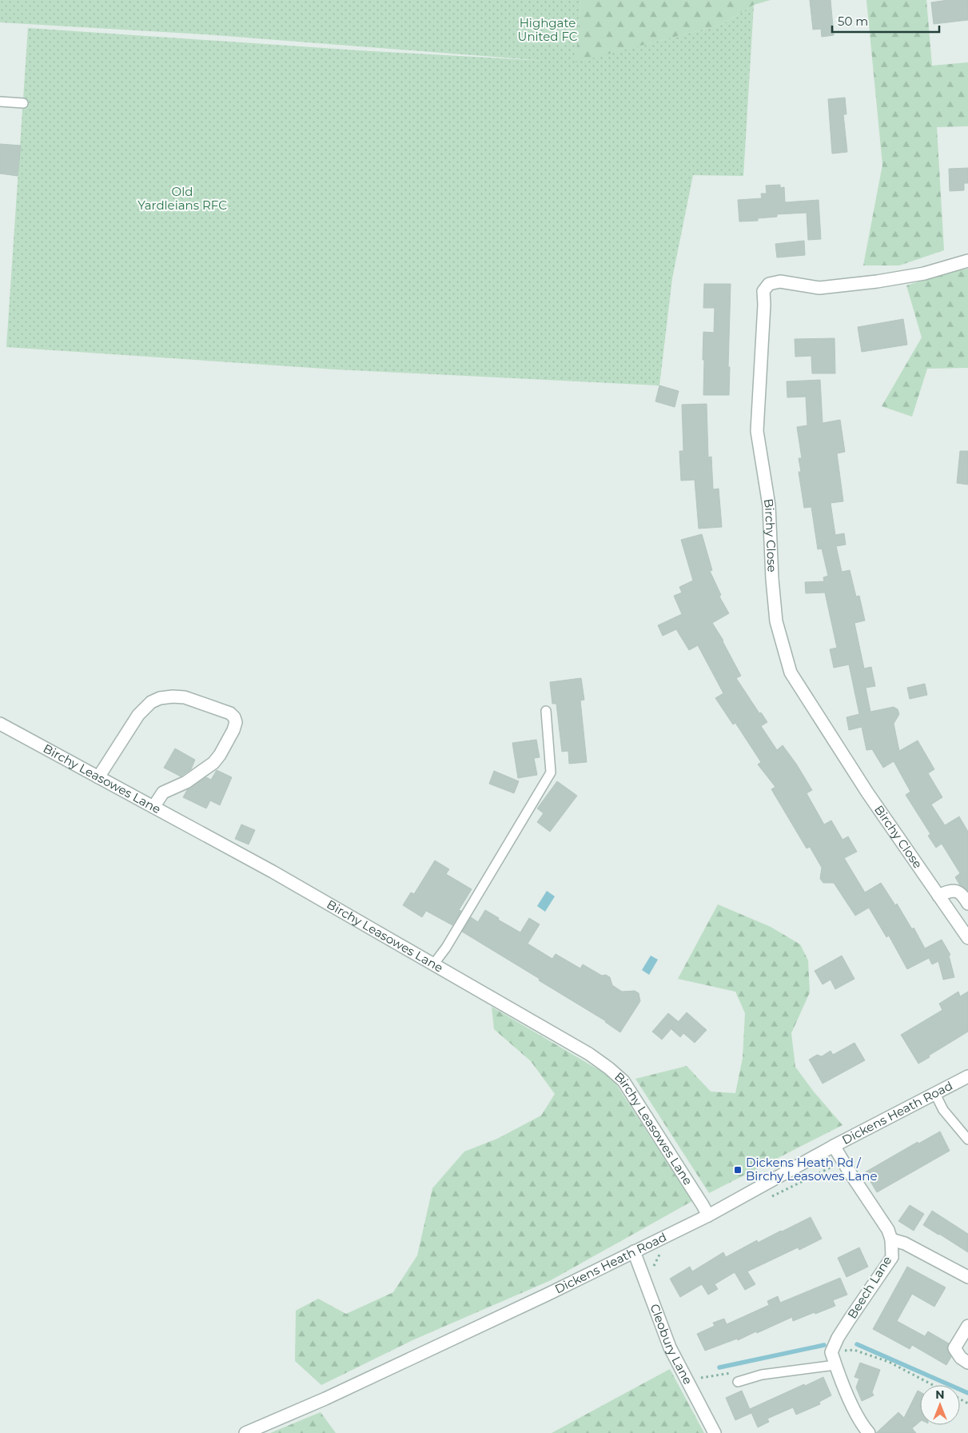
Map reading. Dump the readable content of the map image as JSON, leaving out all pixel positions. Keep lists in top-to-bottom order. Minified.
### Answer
{"streets":{"street":["Birchy Close","Birchy Leasowes Lane","Dickens Heath Road","Beech Lane","Cleobury Lane"]},"crossings":[["Birchy Leasowes Lane","Dickens Heath Road"],["Dickens Heath Road","Beech Lane"],["Dickens Heath Road","Cleobury Lane"]],"parks":["Highgate United FC","Old Yardleians RFC"],"places":{"transit":["Dickens Heath Rd / Birchy Leasowes Lane"]},"scale_bar":"50 m","north":"top"}
